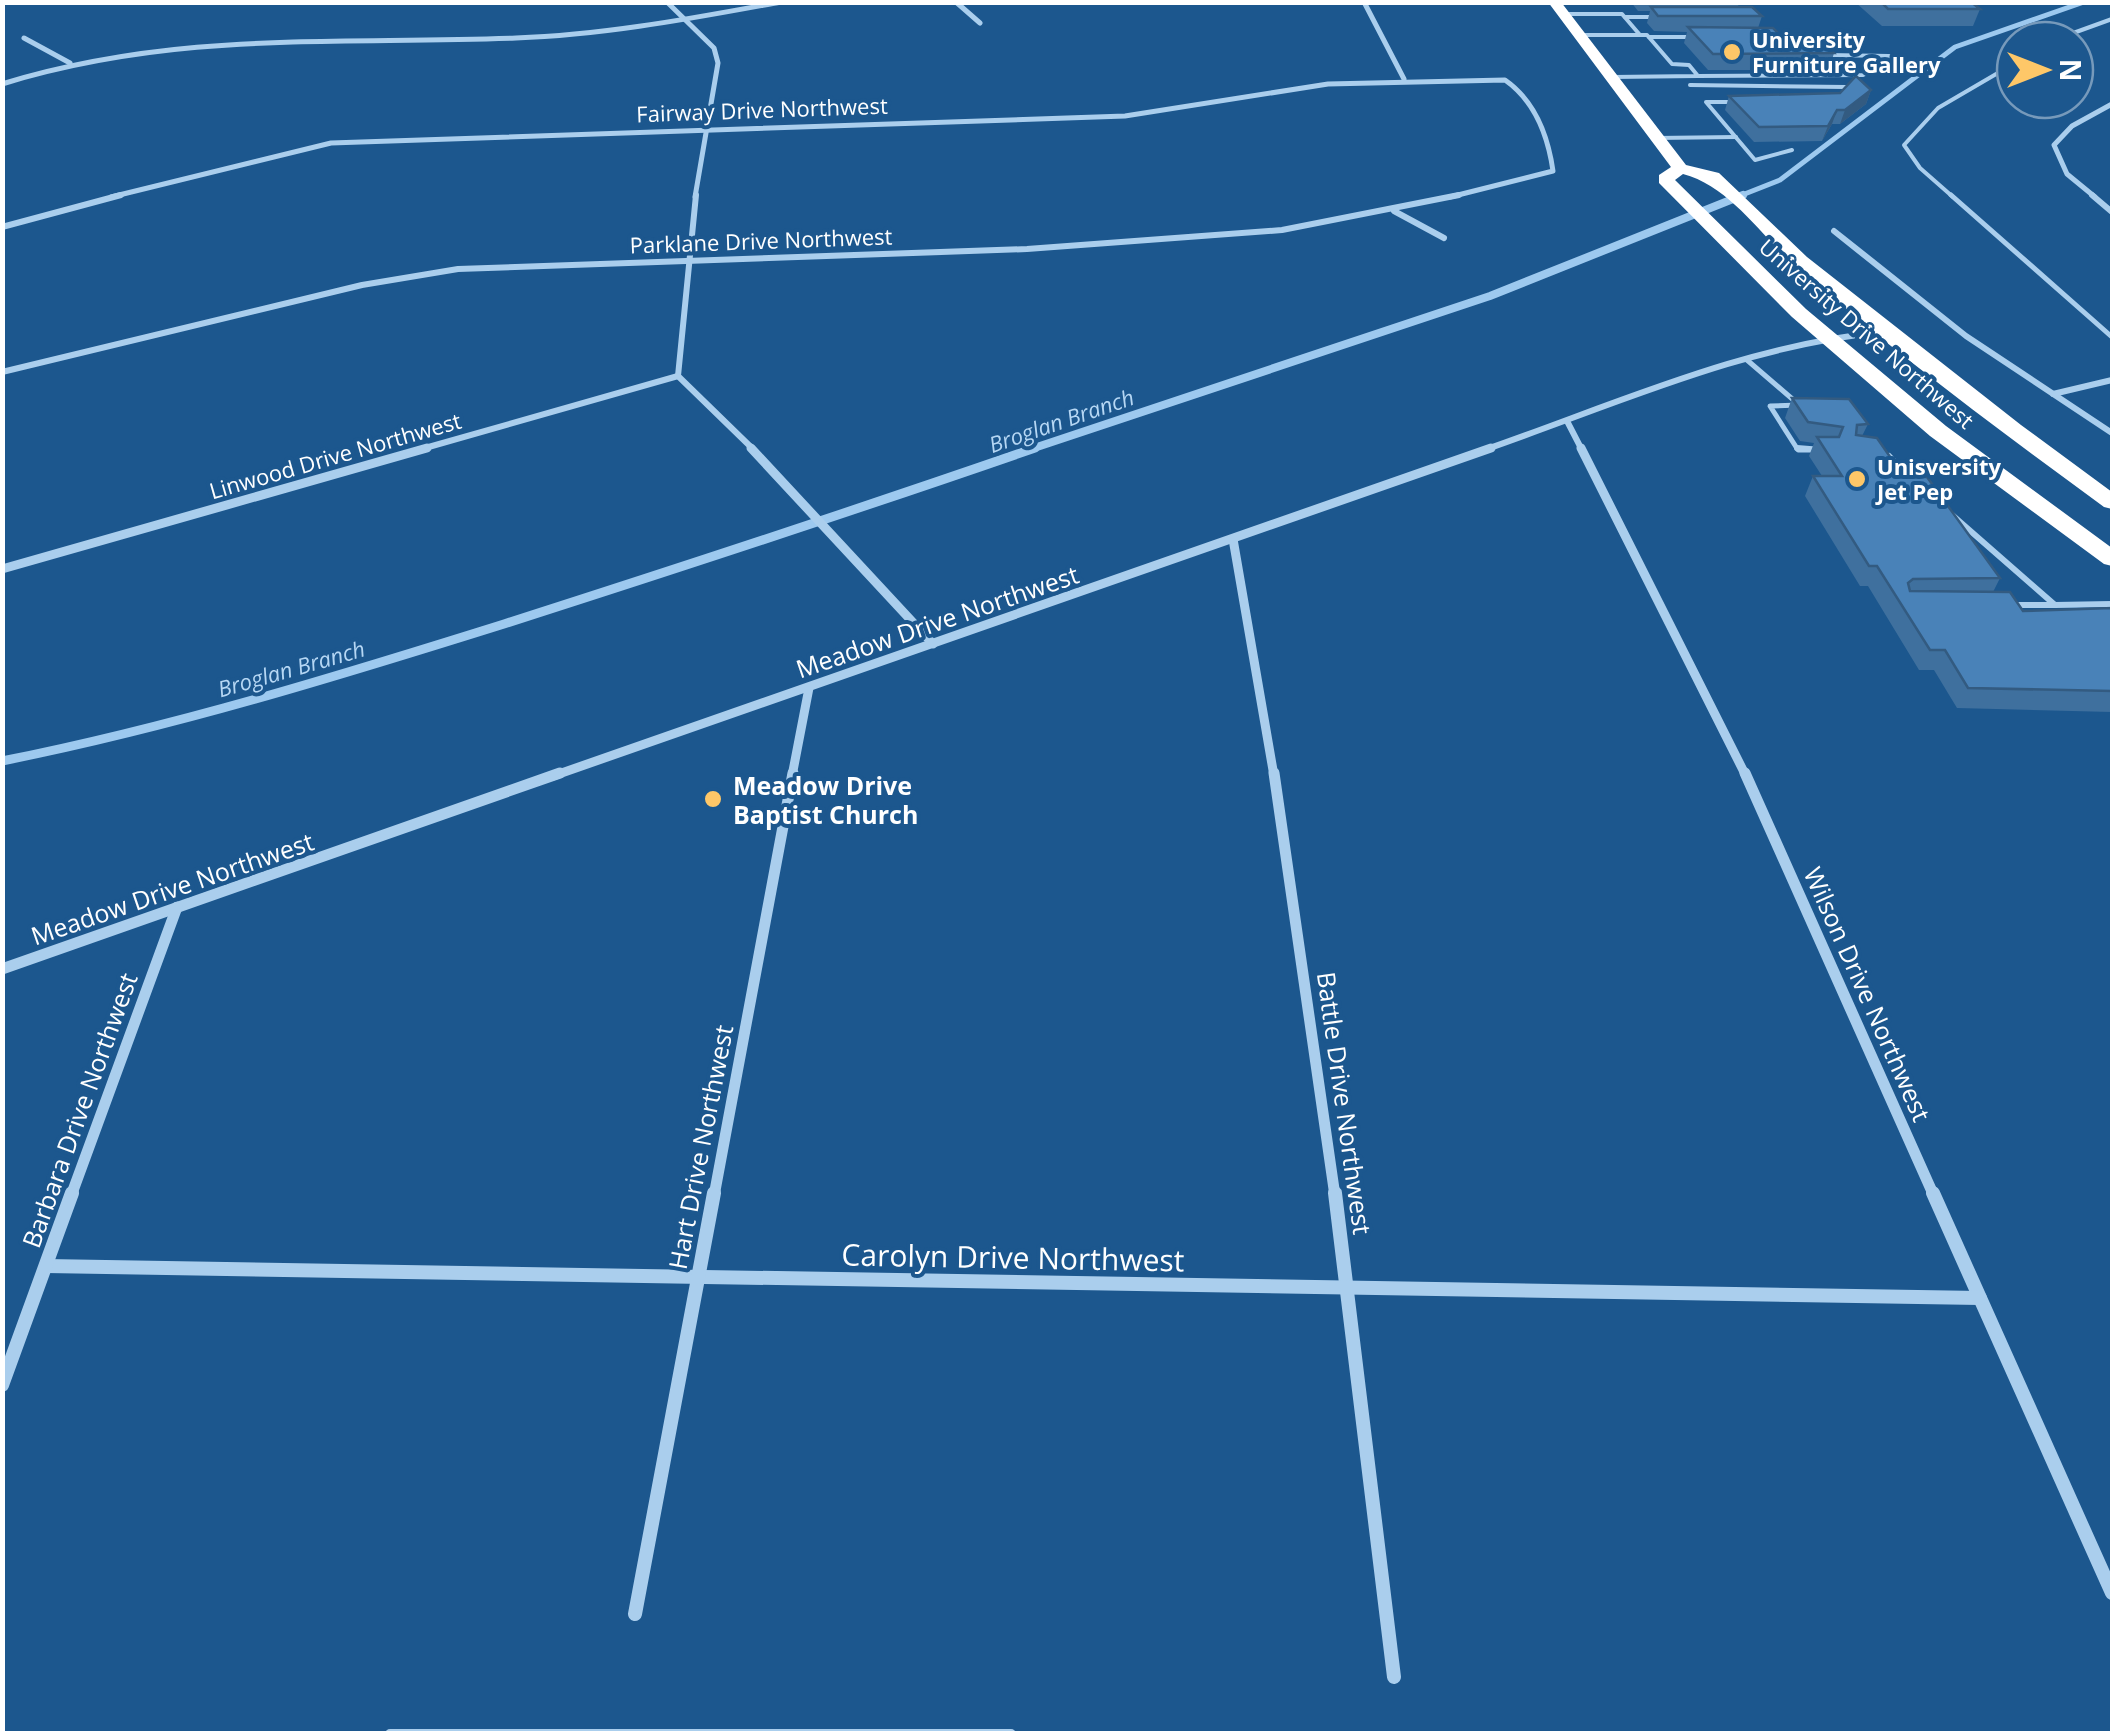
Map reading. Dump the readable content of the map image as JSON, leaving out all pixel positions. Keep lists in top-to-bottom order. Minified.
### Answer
{"streets":{"highway":["University Drive Northwest"],"street":["Fairway Drive Northwest","Parklane Drive Northwest","Linwood Drive Northwest","Meadow Drive Northwest","Wilson Drive Northwest","Battle Drive Northwest","Barbara Drive Northwest","Hart Drive Northwest","Carolyn Drive Northwest"]},"crossings":[["Fairway Drive Northwest","Parklane Drive Northwest"],["University Drive Northwest","Meadow Drive Northwest"],["Meadow Drive Northwest","Wilson Drive Northwest"],["Meadow Drive Northwest","Battle Drive Northwest"],["Meadow Drive Northwest","Barbara Drive Northwest"],["Meadow Drive Northwest","Hart Drive Northwest"],["Wilson Drive Northwest","Carolyn Drive Northwest"],["Battle Drive Northwest","Carolyn Drive Northwest"],["Barbara Drive Northwest","Carolyn Drive Northwest"],["Hart Drive Northwest","Carolyn Drive Northwest"]],"water":["Broglan Branch"],"places":["University Furniture Gallery","Unisversity Jet Pep","Meadow Drive Baptist Church"],"north":"right"}
